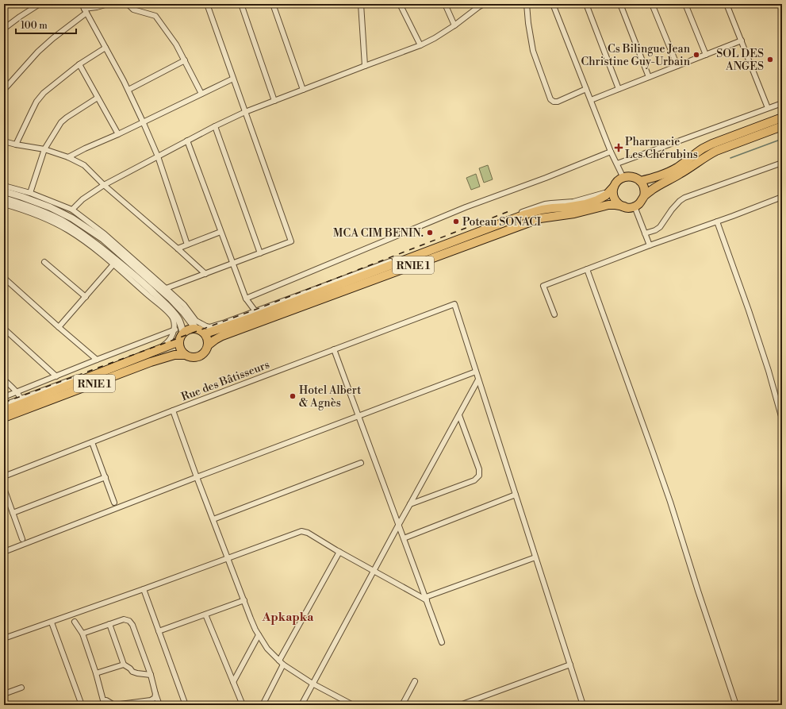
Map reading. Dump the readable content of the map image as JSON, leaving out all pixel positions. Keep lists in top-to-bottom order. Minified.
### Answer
{"streets":{"highway":["RNIE 1"],"street":["Rue des Bâtisseurs"]},"districts":["Apkapka"],"places":{"other":["Cs Bilingue Jean Christine Guy-Urbain","SOL DES ANGES","Poteau SONACI","MCA CIM BENIN.","Hotel Albert & Agnès"],"health":["Pharmacie Les Chérubins"]},"scale_bar":"100 m"}
